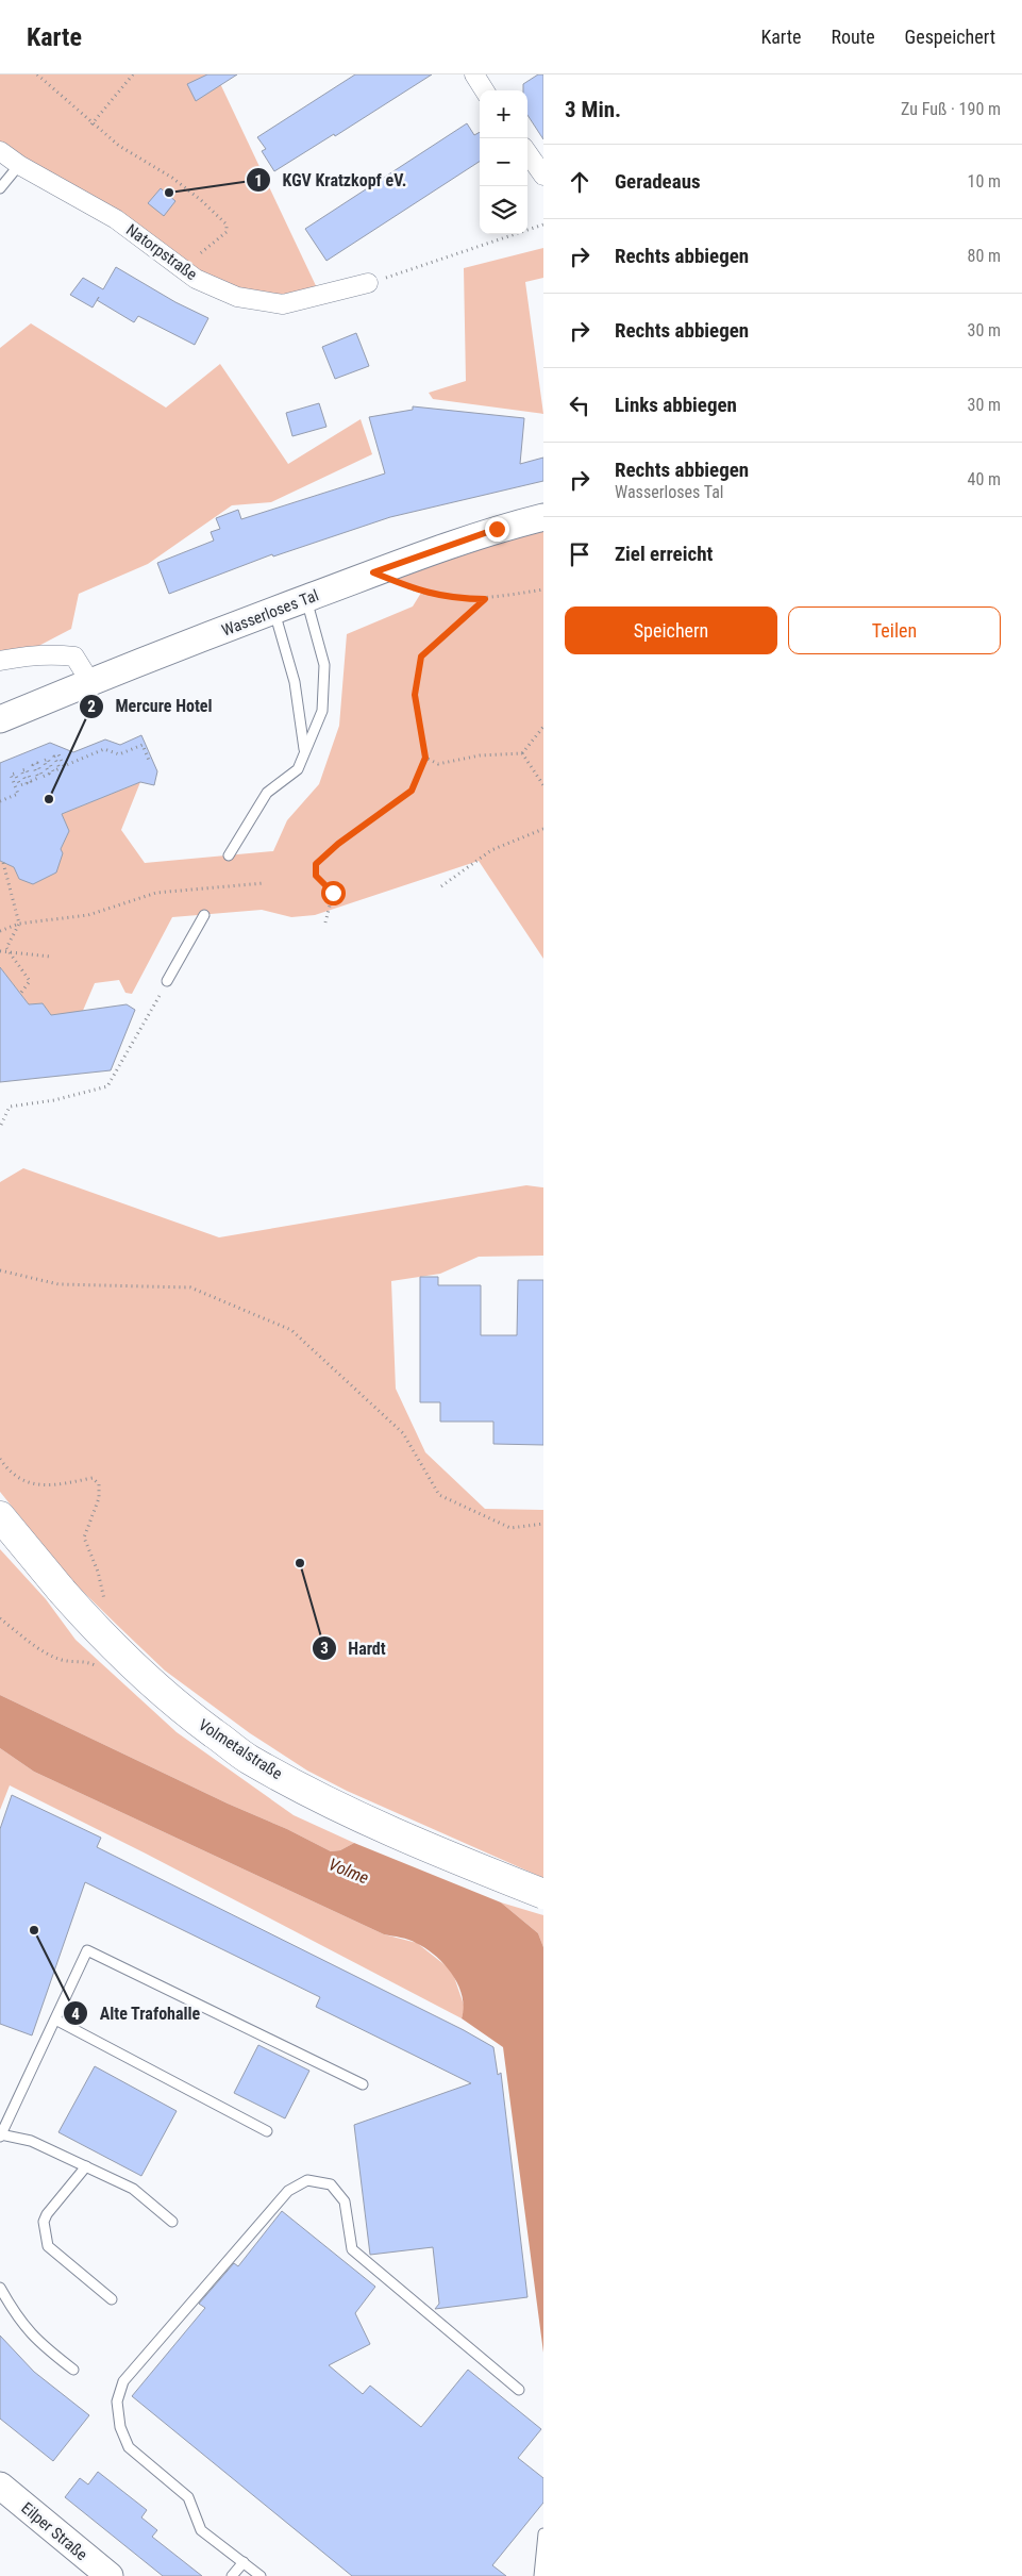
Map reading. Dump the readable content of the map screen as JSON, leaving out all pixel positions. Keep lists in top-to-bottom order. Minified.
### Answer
{"streets":{"main road":["Wasserloses Tal","Volmetalstraße","Eilper Straße"],"street":["Natorpstraße"]},"water":["Volme"],"places":["KGV Kratzkopf eV.","Mercure Hotel","Hardt","Alte Trafohalle"],"page":{"header":"Karte","nav":["Karte","Route","Gespeichert"],"heading":["3 Min.","Zu Fuß · 190 m"],"map_buttons":["+","−"],"list":[["Geradeaus","10 m"],["Rechts abbiegen","80 m"],["Rechts abbiegen","30 m"],["Links abbiegen","30 m"],["Rechts abbiegen","Wasserloses Tal","40 m"],"Ziel erreicht"],"buttons":["Speichern","Teilen"]}}
